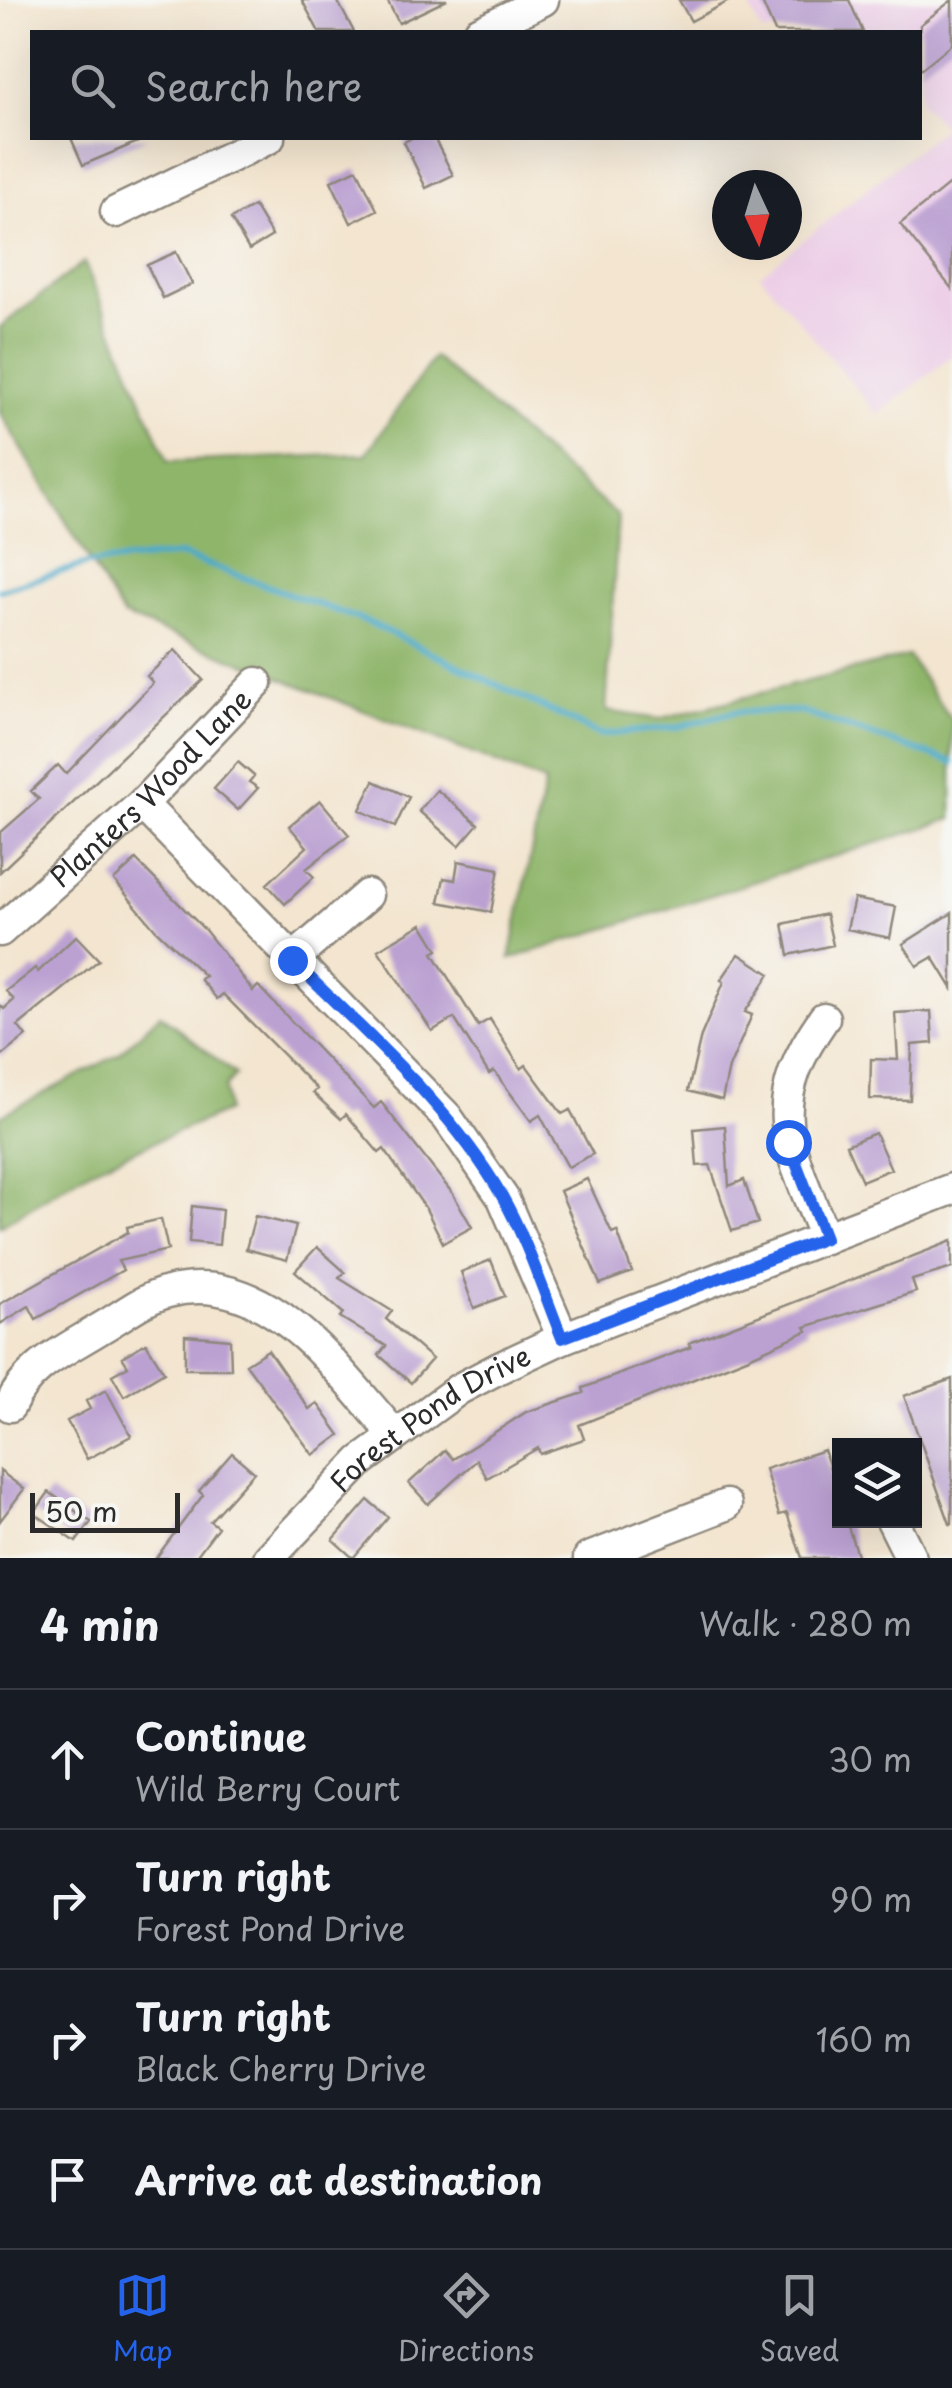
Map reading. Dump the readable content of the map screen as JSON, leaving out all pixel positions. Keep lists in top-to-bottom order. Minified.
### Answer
{"streets":{"street":["Planters Wood Lane","Forest Pond Drive"]},"scale_bar":"50 m","north":"bottom","page":{"search":"Search here","scale":"50 m","heading":["4 min","Walk · 280 m"],"list":[["Continue","Wild Berry Court","30 m"],["Turn right","Forest Pond Drive","90 m"],["Turn right","Black Cherry Drive","160 m"],"Arrive at destination"],"nav":["Map","Directions","Saved"]}}
